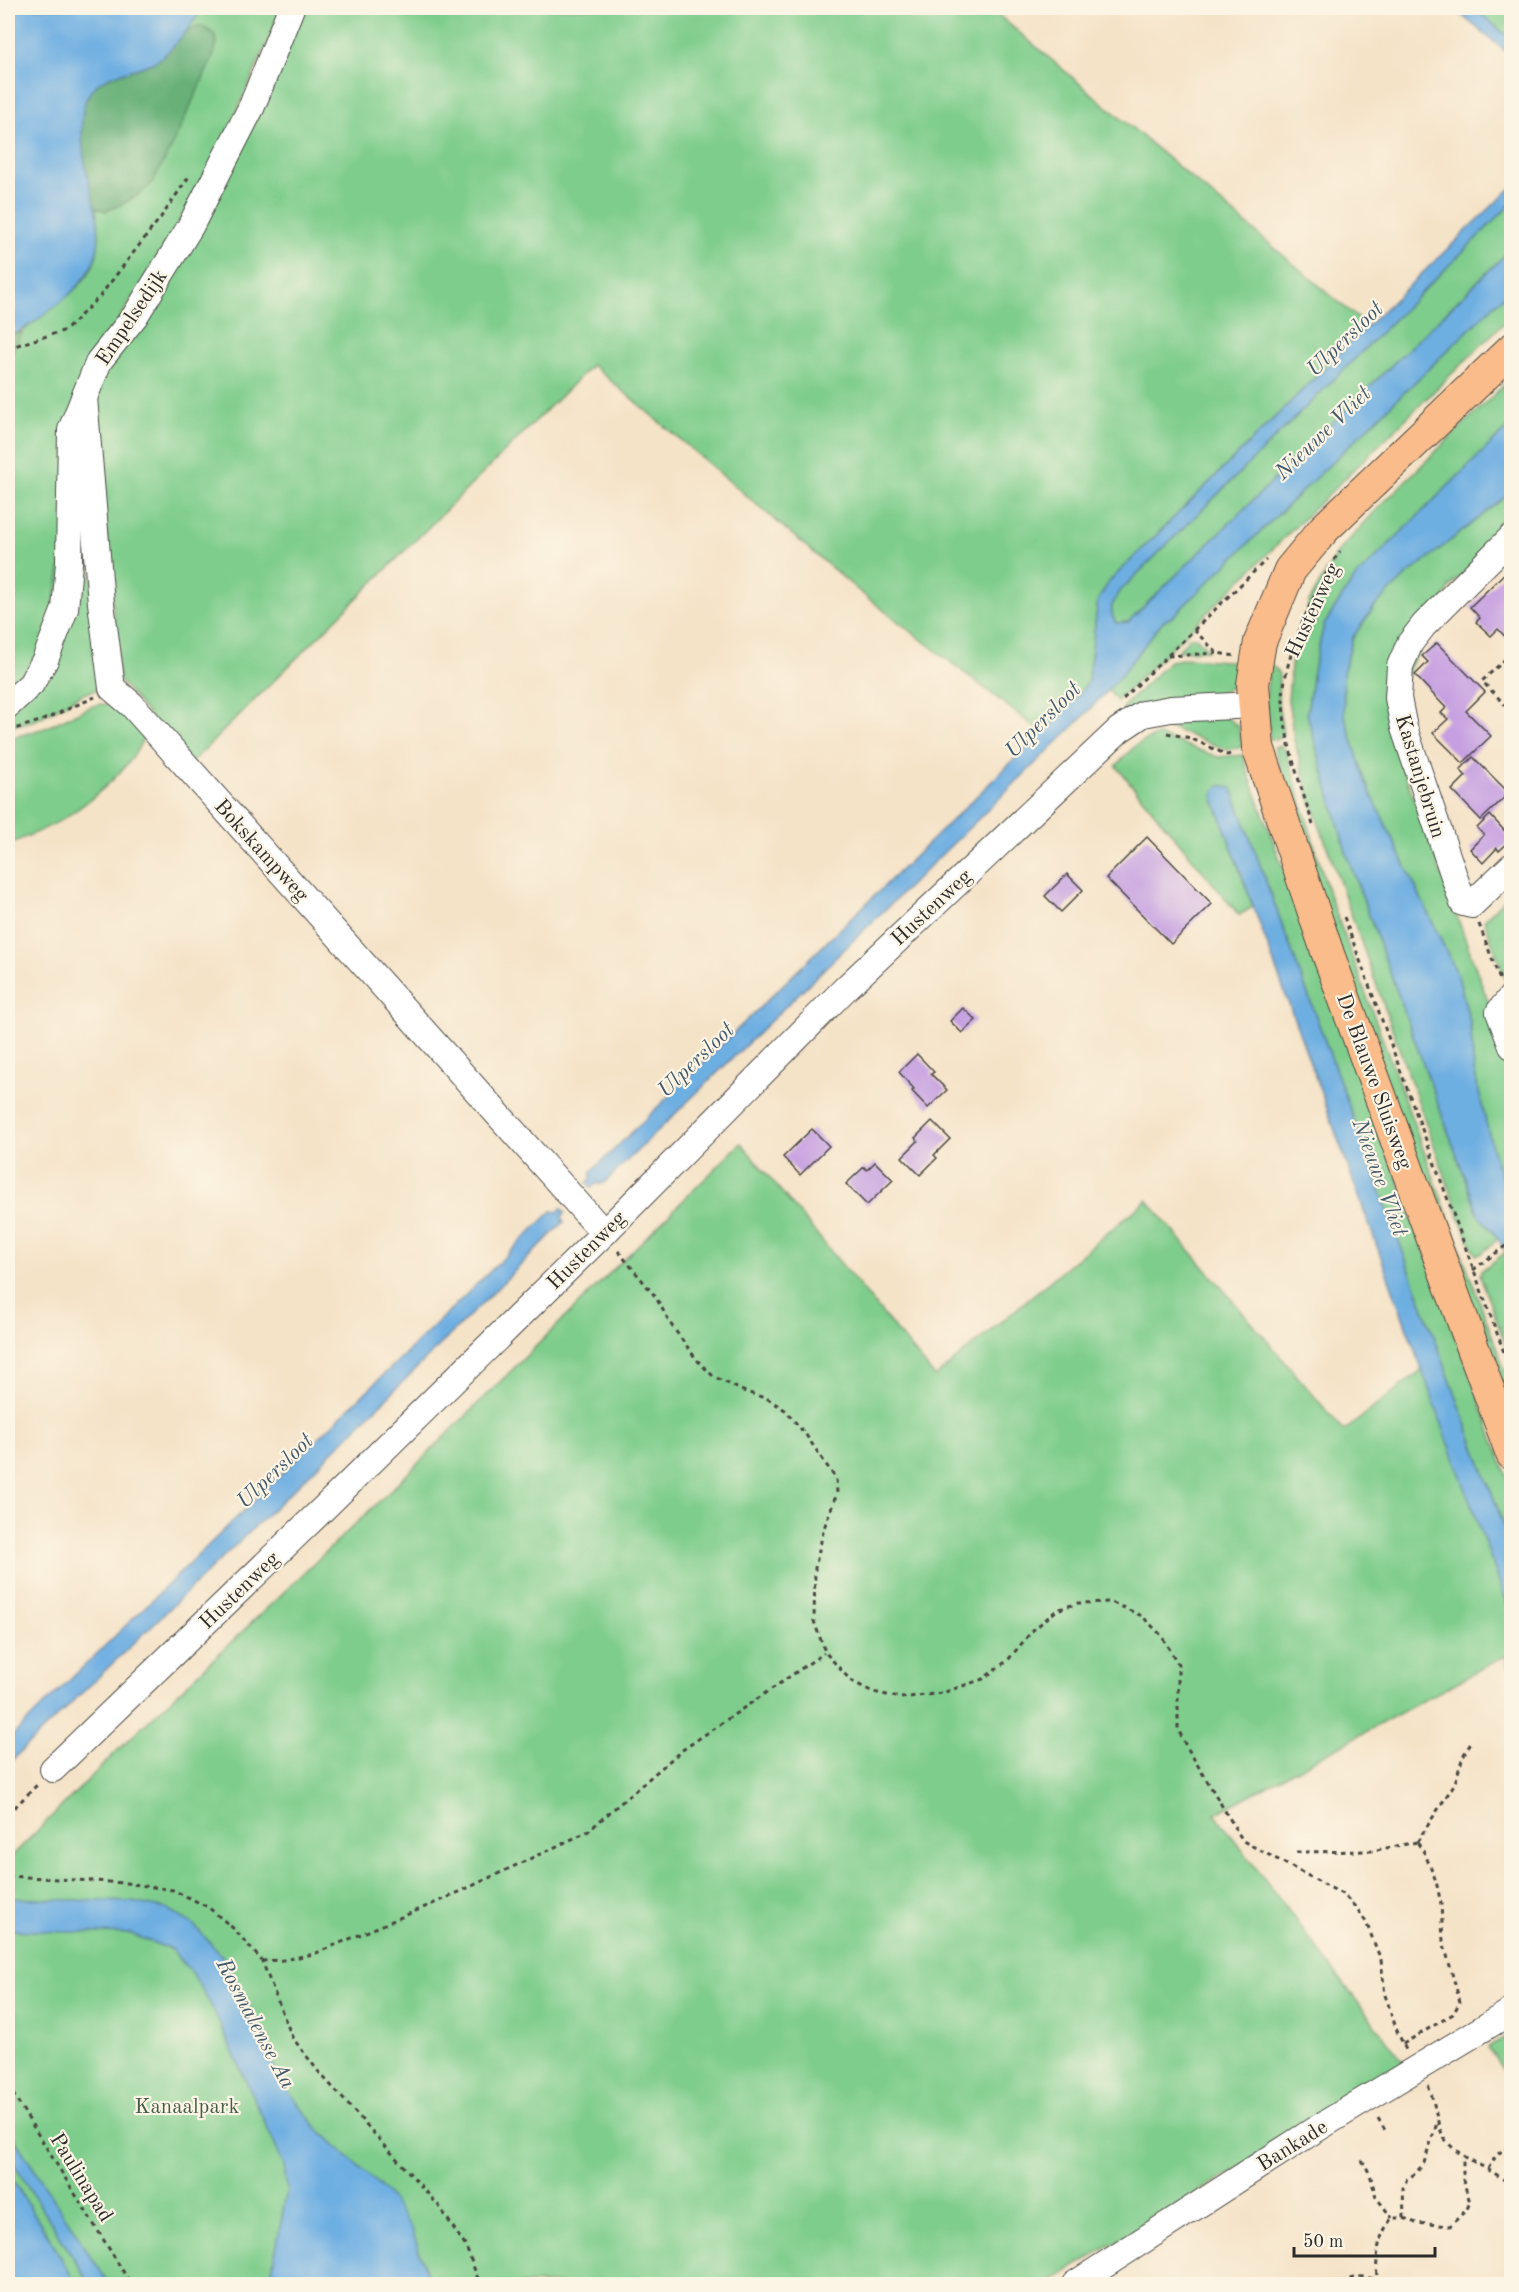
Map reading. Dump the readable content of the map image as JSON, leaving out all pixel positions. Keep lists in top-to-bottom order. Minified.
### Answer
{"streets":{"main road":["Hustenweg","De Blauwe Sluisweg"],"street":["Empelsedijk","Kastanjebruin","Bokskampweg","Bankade"],"path":["Paulinapad"]},"crossings":[["Hustenweg","Bokskampweg"],["Hustenweg","De Blauwe Sluisweg"]],"water":["Ulpersloot","Nieuwe Vliet","Rosmalense Aa"],"parks":["Kanaalpark"],"scale_bar":"50 m"}
